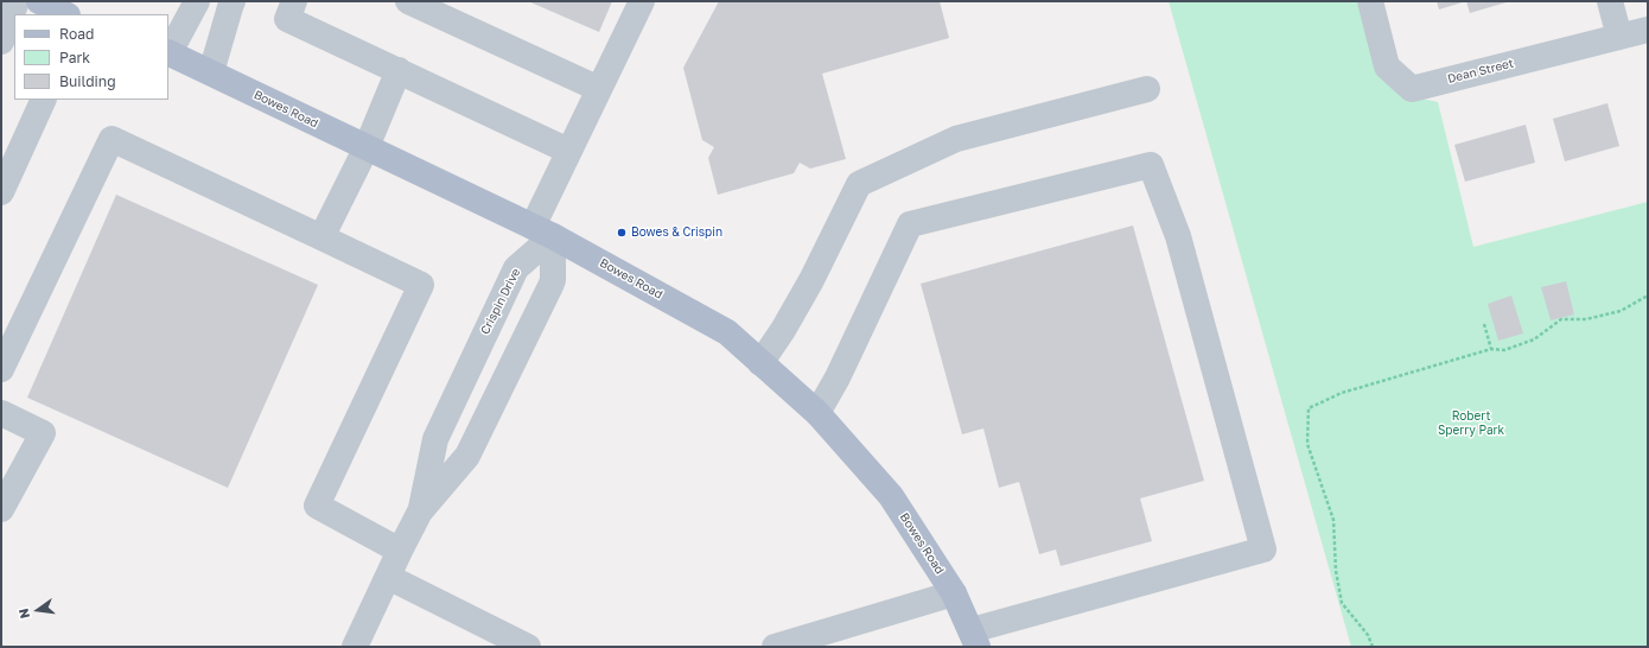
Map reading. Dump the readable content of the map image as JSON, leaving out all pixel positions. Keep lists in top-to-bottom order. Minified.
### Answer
{"streets":{"main road":["Bowes Road"],"street":["Dean Street","Crispin Drive"]},"crossings":[["Bowes Road","Crispin Drive"]],"parks":["Robert Sperry Park"],"places":["Bowes & Crispin"],"legend":["Road","Park","Building"],"north":"left"}
